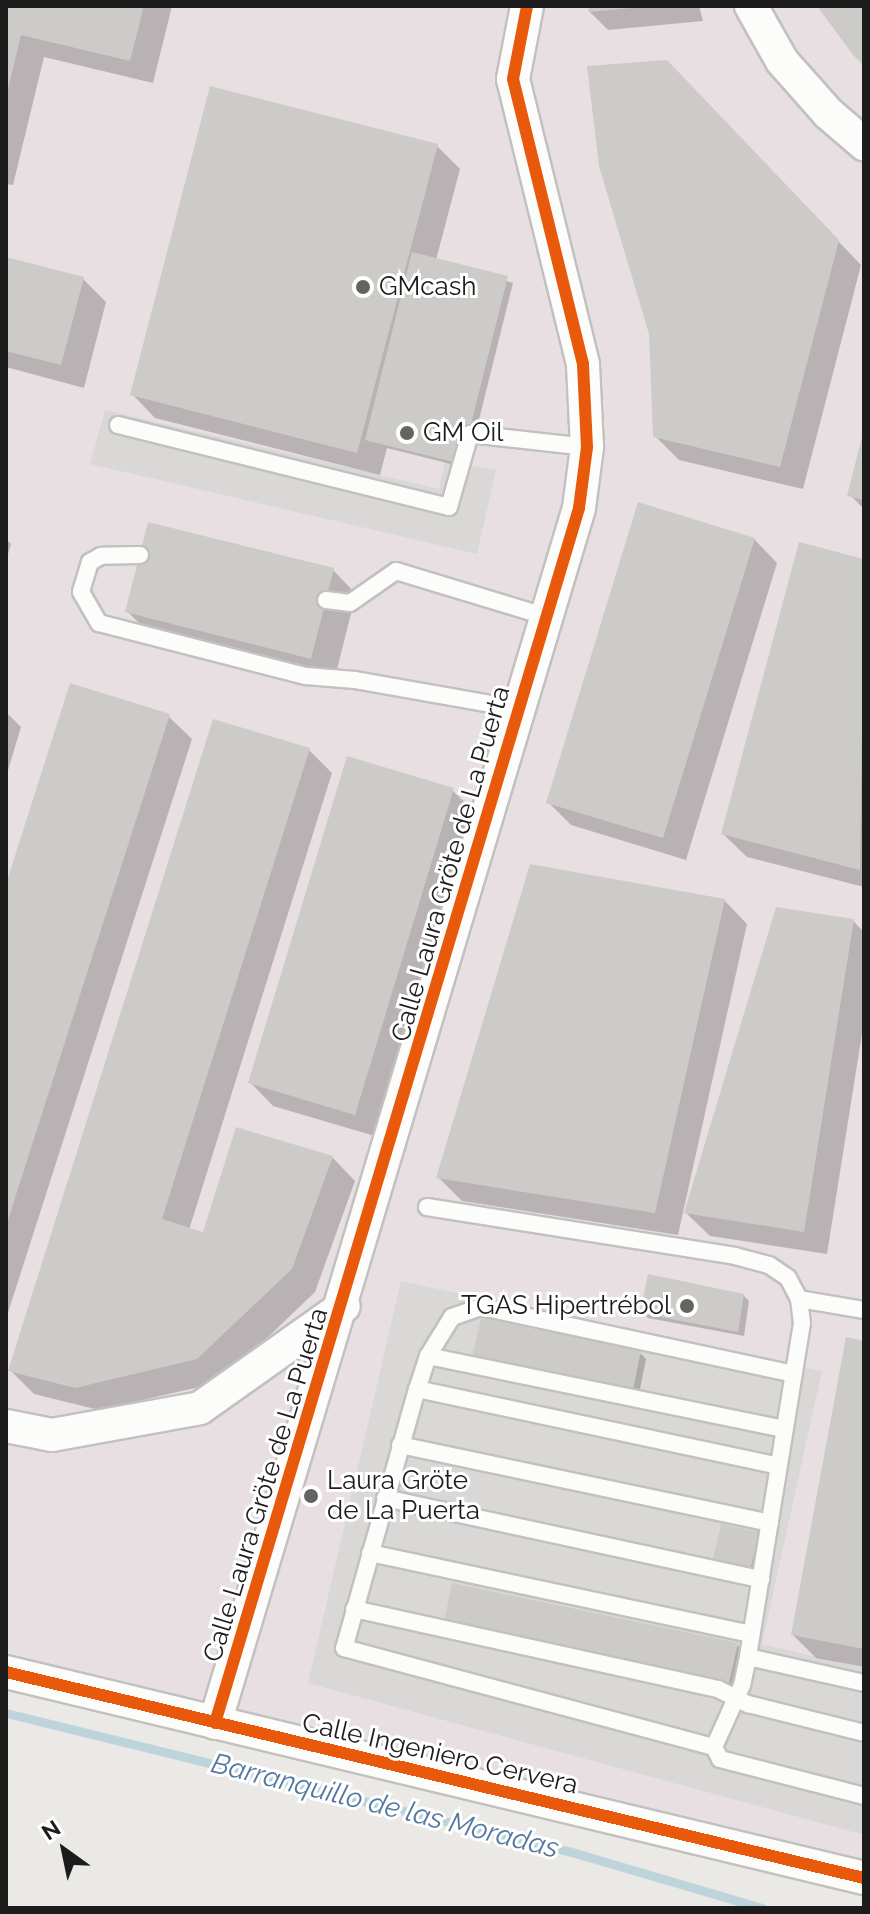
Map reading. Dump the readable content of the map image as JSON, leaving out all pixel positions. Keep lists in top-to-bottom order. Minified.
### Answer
{"streets":{"street":["Calle Laura Gröte de La Puerta","Calle Ingeniero Cervera"]},"crossings":[["Calle Laura Gröte de La Puerta","Calle Ingeniero Cervera"]],"water":["Barranquillo de las Moradas"],"places":["GMcash","GM Oil","TGAS Hipertrébol","Laura Gröte de La Puerta"],"north":"top left"}
